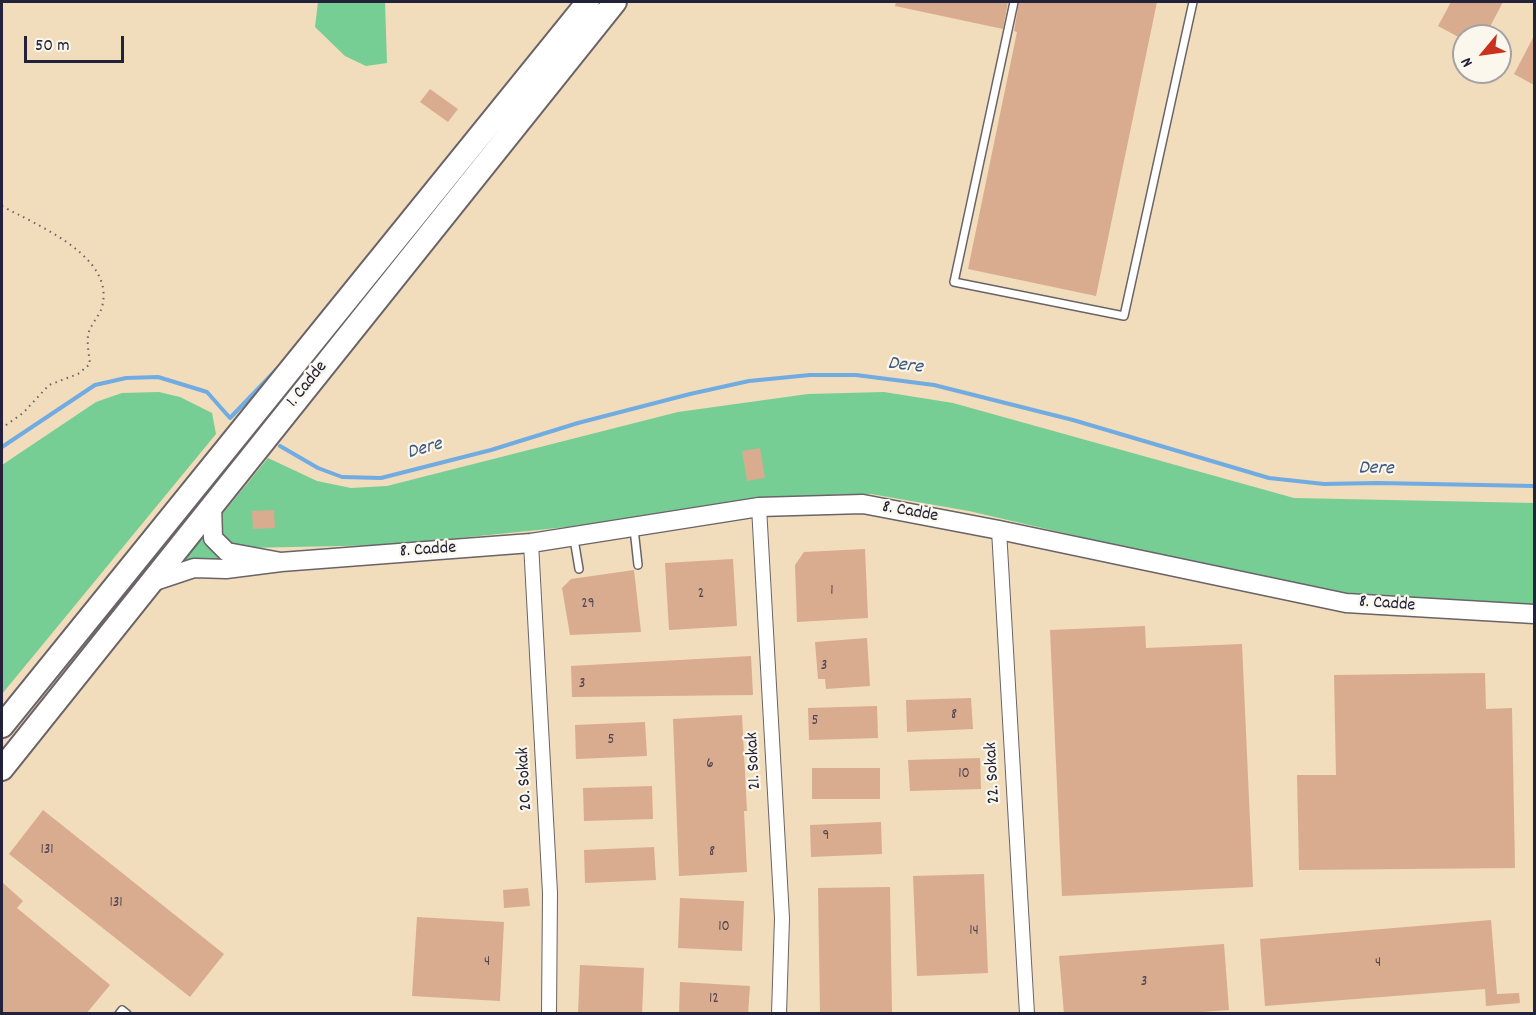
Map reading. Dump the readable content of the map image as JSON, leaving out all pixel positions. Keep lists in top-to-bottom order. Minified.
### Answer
{"streets":{"main road":["1. Cadde"],"street":["8. Cadde","21. Sokak","22. Sokak","20. Sokak"]},"crossings":[["1. Cadde","8. Cadde"],["8. Cadde","21. Sokak"],["8. Cadde","22. Sokak"],["8. Cadde","20. Sokak"]],"water":["Dere"],"house_numbers":["1","2","29","3","3","8","5","5","6","10","9","131","8","131","10","14","4","4","3","12"],"scale_bar":"50 m","north":"bottom left"}
